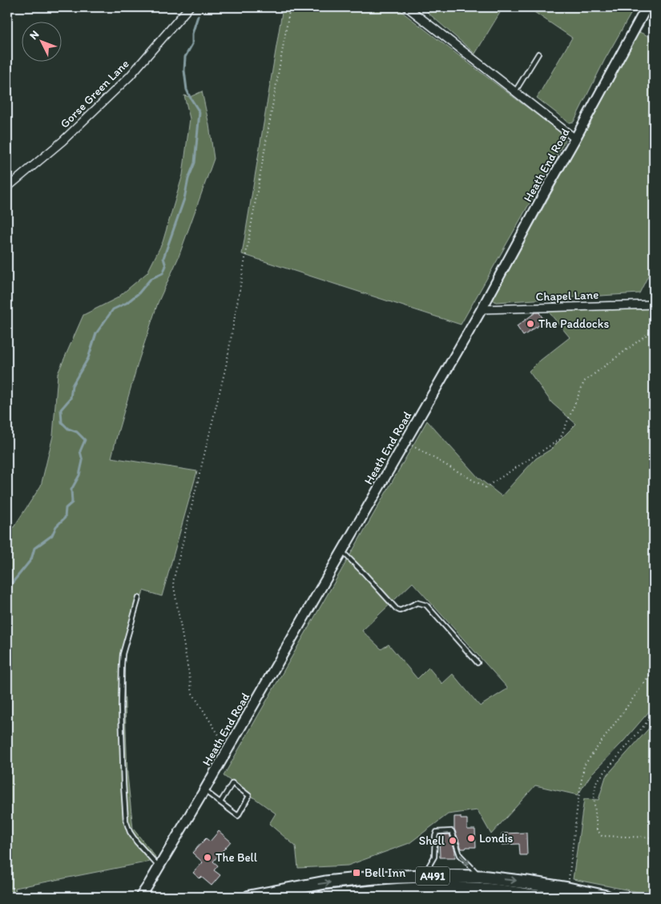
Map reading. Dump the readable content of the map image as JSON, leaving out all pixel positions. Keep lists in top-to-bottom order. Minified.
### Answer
{"streets":{"highway":["A491"],"street":["Gorse Green Lane","Heath End Road","Chapel Lane"]},"crossings":[["Heath End Road","Chapel Lane"]],"places":{"other":["The Paddocks","Londis","Shell","The Bell"],"transit":["Bell Inn"]},"north":"top left"}
